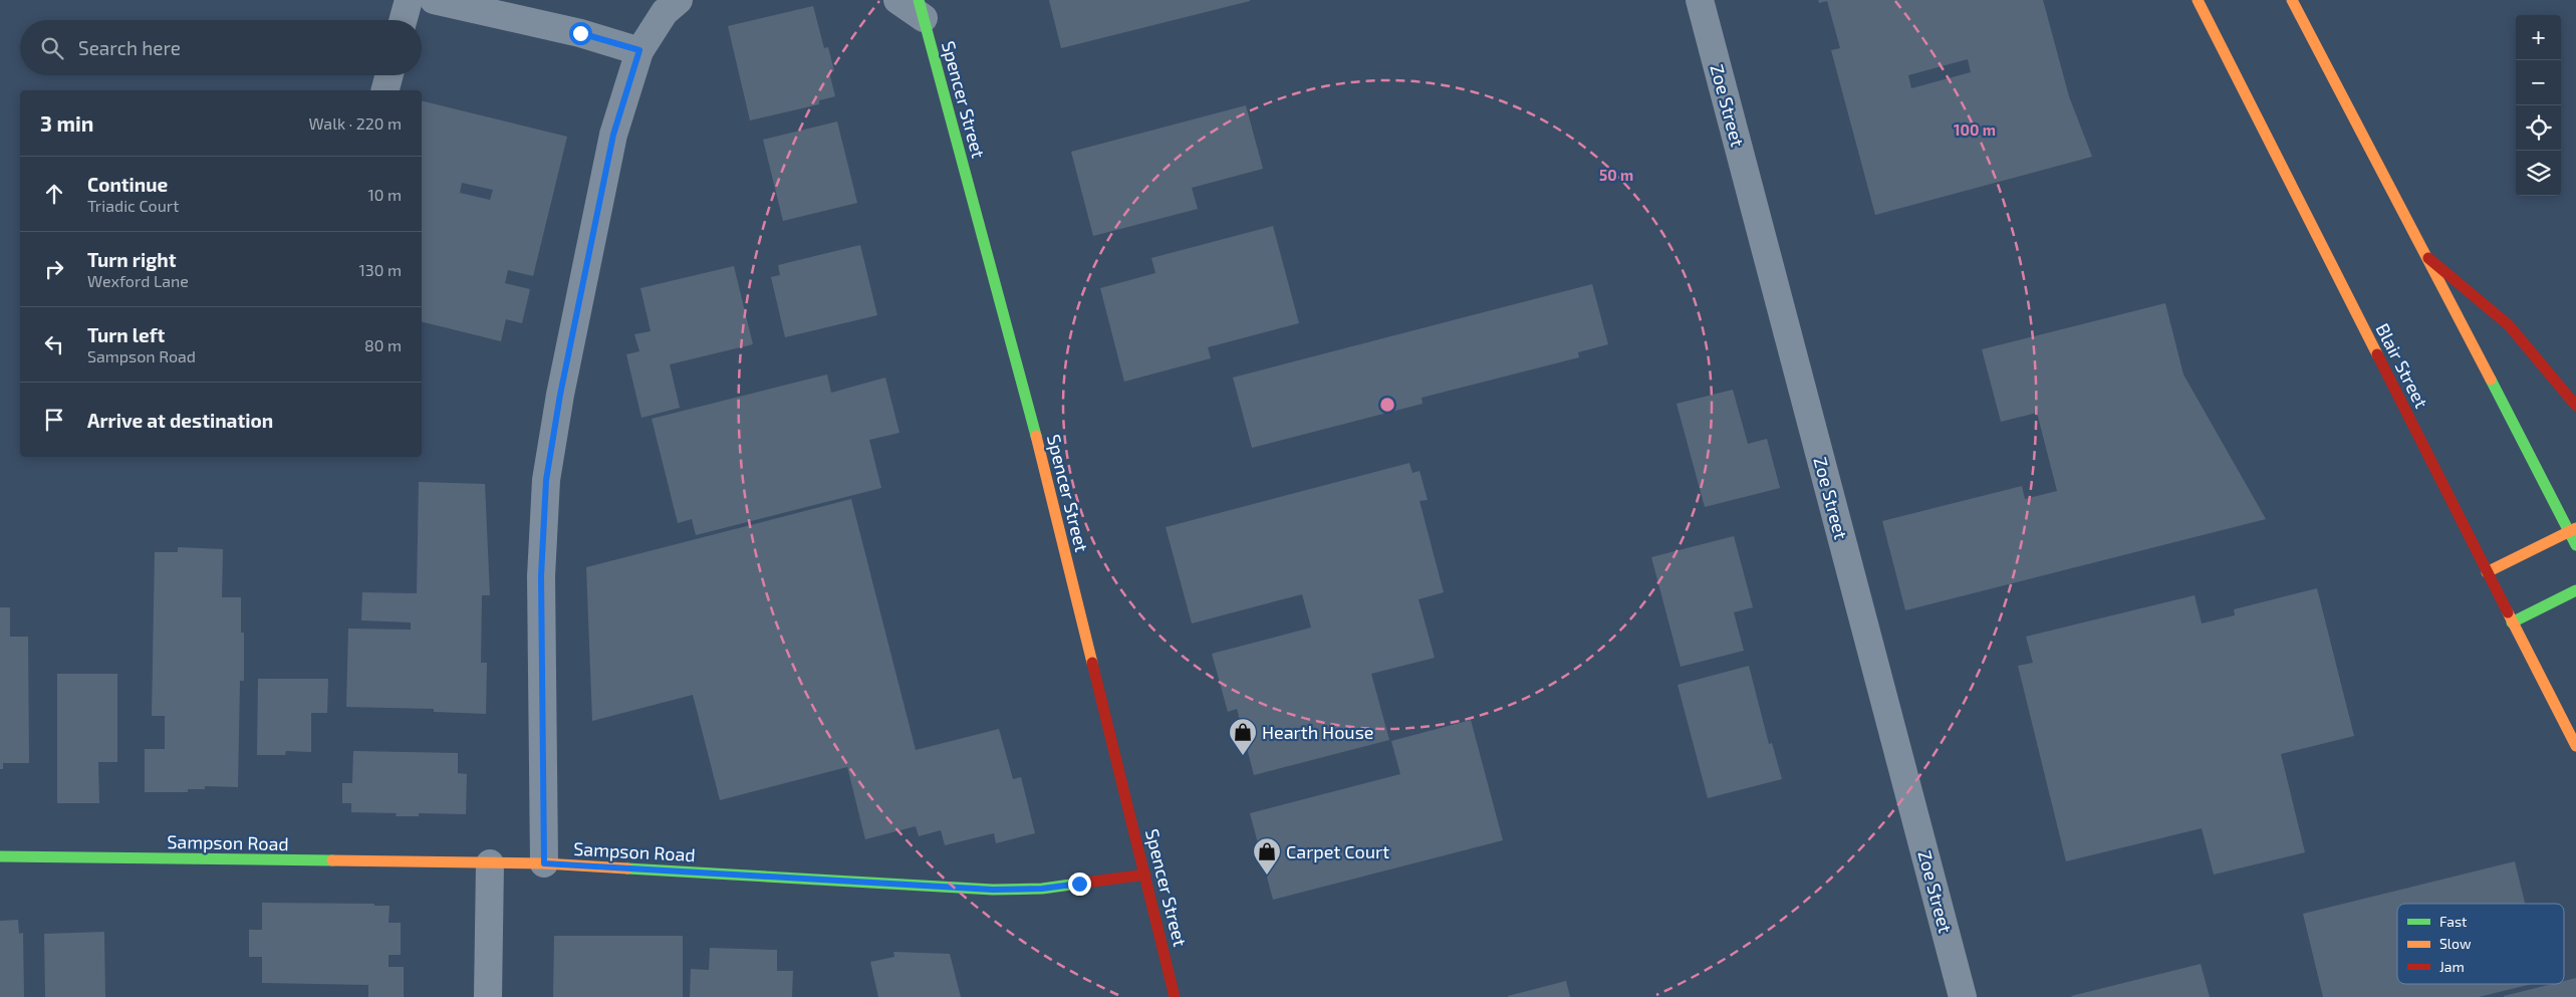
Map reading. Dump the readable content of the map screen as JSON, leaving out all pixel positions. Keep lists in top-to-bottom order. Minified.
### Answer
{"streets":{"main road":["Spencer Street","Blair Street","Sampson Road"],"street":["Zoe Street"]},"crossings":[["Spencer Street","Sampson Road"]],"places":{"shop":["Hearth House","Carpet Court"]},"legend":["Fast","Slow","Jam"],"page":{"map_buttons":["+","−"],"search":"Search here","heading":["3 min","Walk · 220 m"],"list":[["Continue","Triadic Court","10 m"],["Turn right","Wexford Lane","130 m"],["Turn left","Sampson Road","80 m"],"Arrive at destination"]},"rings":["100 m","50 m"]}
